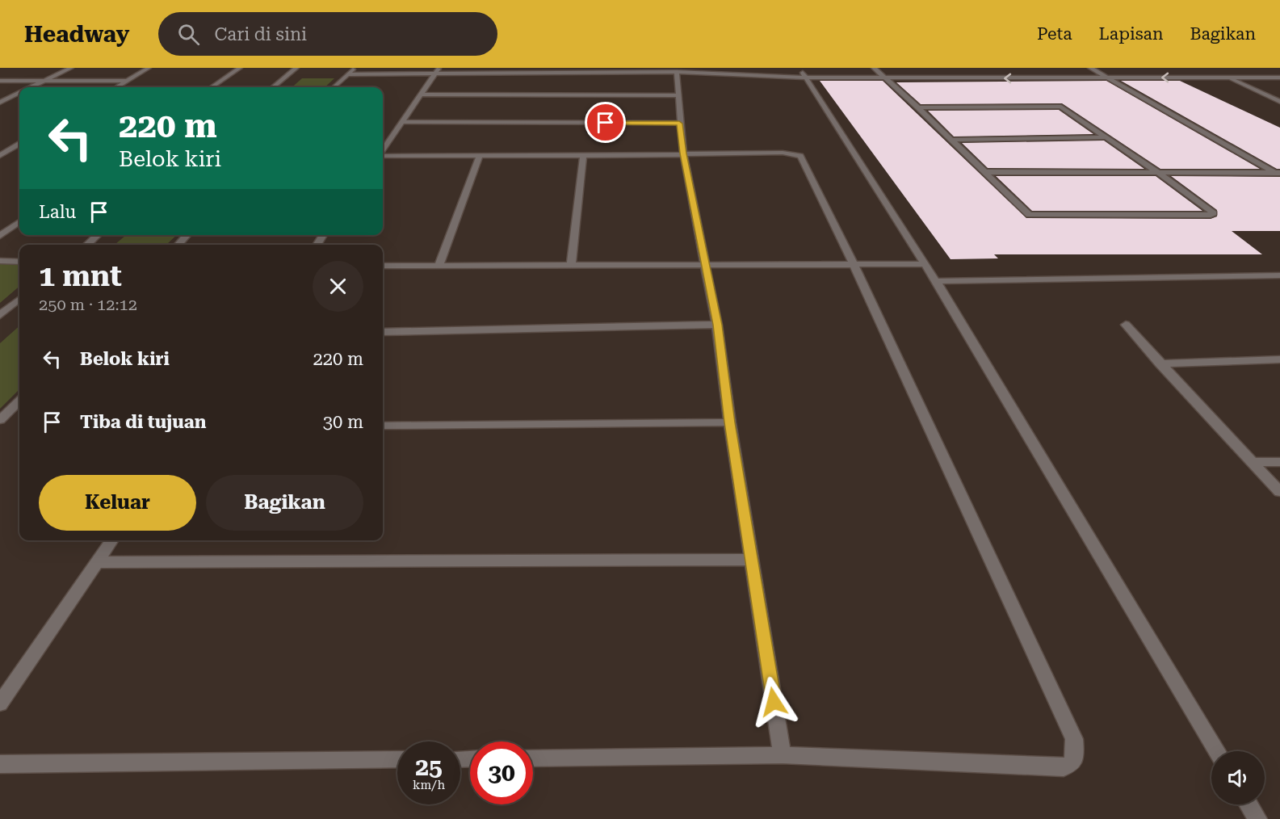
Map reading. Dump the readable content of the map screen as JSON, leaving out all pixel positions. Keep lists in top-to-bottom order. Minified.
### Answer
{"page":{"header":"Headway","search":"Cari di sini","nav":["Peta","Lapisan","Bagikan"],"turn":["220 m","Belok kiri"],"then":"Lalu","heading":["1 mnt","250 m · 12:12"],"list":[{"name":"Belok kiri","value":"220 m"},{"name":"Tiba di tujuan","value":"30 m"}],"buttons":["Keluar","Bagikan"],"speed":"25 km/h","limit":"30"}}
